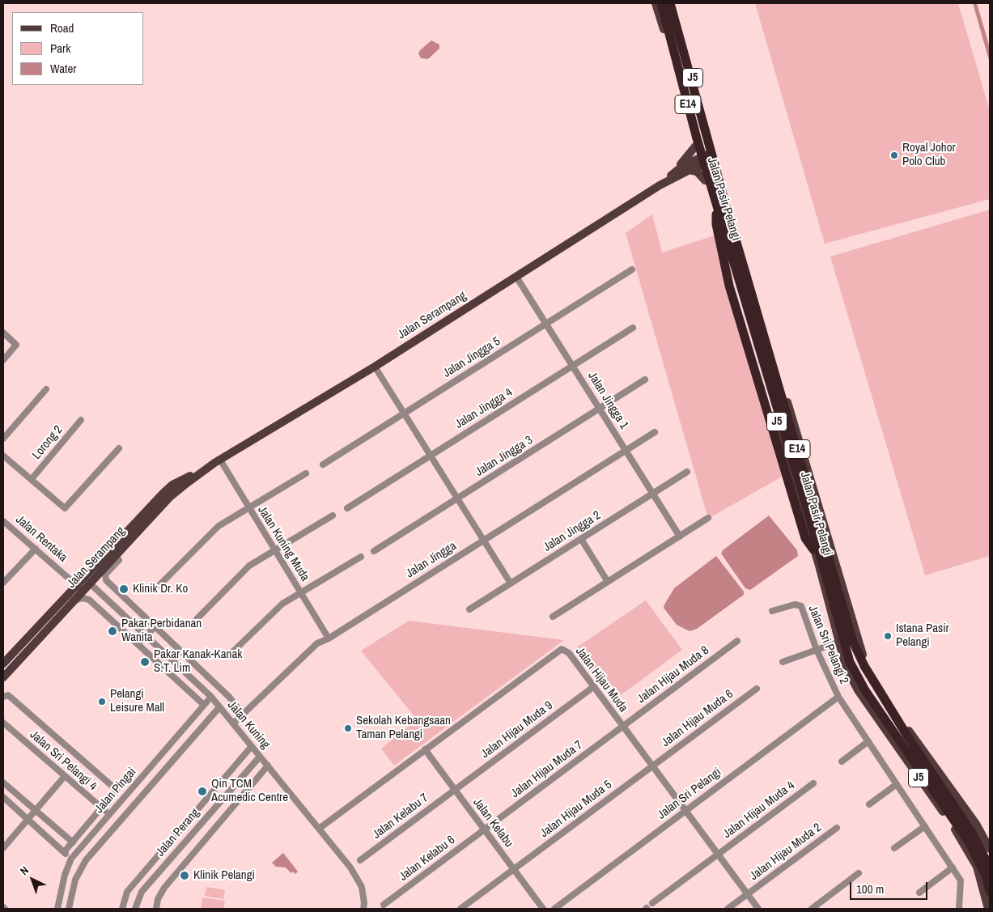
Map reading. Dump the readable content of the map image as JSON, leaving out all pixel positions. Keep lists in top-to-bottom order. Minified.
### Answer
{"streets":{"highway":["E14"],"main road":["J5","Jalan Pasir Pelangi","Jalan Serampang"],"street":["Jalan Jingga 5","Jalan Jingga 1","Jalan Jingga 4","Lorong 2","Jalan Jingga 3","Jalan Jingga 2","Jalan Rentaka","Jalan Kuning Muda","Jalan Jingga","Jalan Sri Pelangi 2","Jalan Hijau Muda 8","Jalan Hijau Muda","Jalan Hijau Muda 6","Jalan Kuning","Jalan Hijau Muda 9","Jalan Sri Pelangi 4","Jalan Hijau Muda 7","Jalan Pingai","Jalan Sri Pelangi","Jalan Hijau Muda 5","Jalan Hijau Muda 4","Jalan Kelabu 7","Jalan Kelabu","Jalan Perang","Jalan Hijau Muda 2","Jalan Kelabu 6"]},"crossings":[["Jalan Pasir Pelangi","Jalan Serampang"],["Jalan Serampang","Jalan Jingga 1"],["Jalan Serampang","Jalan Rentaka"],["Jalan Serampang","Jalan Kuning Muda"],["Jalan Serampang","Jalan Kuning"],["Jalan Jingga 5","Jalan Jingga 1"],["Jalan Jingga 1","Jalan Jingga 4"],["Jalan Jingga 1","Jalan Jingga 3"],["Jalan Jingga 1","Jalan Jingga 2"],["Jalan Jingga 1","Jalan Jingga"],["Jalan Kuning Muda","Jalan Jingga"],["Jalan Jingga","Jalan Kuning"],["Jalan Sri Pelangi 2","Jalan Sri Pelangi"],["Jalan Hijau Muda 8","Jalan Hijau Muda"],["Jalan Hijau Muda 8","Jalan Hijau Muda 7"],["Jalan Hijau Muda","Jalan Hijau Muda 6"],["Jalan Hijau Muda","Jalan Kuning"],["Jalan Hijau Muda","Jalan Hijau Muda 9"],["Jalan Hijau Muda","Jalan Hijau Muda 7"],["Jalan Hijau Muda","Jalan Sri Pelangi"],["Jalan Hijau Muda","Jalan Hijau Muda 5"],["Jalan Hijau Muda","Jalan Hijau Muda 4"],["Jalan Hijau Muda","Jalan Kelabu"],["Jalan Hijau Muda","Jalan Hijau Muda 2"],["Jalan Hijau Muda 6","Jalan Hijau Muda 5"],["Jalan Kuning","Jalan Pingai"],["Jalan Kuning","Jalan Perang"],["Jalan Hijau Muda 9","Jalan Kelabu 7"],["Jalan Hijau Muda 9","Jalan Kelabu"],["Jalan Sri Pelangi 4","Jalan Pingai"],["Jalan Hijau Muda 7","Jalan Kelabu"],["Jalan Hijau Muda 7","Jalan Kelabu 6"],["Jalan Hijau Muda 5","Jalan Kelabu"],["Jalan Kelabu 7","Jalan Kelabu"],["Jalan Kelabu","Jalan Kelabu 6"]],"places":["Royal Johor Polo Club","Klinik Dr. Ko","Pakar Perbidanan Wanita","Istana Pasir Pelangi","Pakar Kanak-Kanak S.T. Lim","Pelangi Leisure Mall","Sekolah Kebangsaan Taman Pelangi","Qin TCM Acumedic Centre","Klinik Pelangi"],"legend":["Road","Park","Water"],"scale_bar":"100 m","north":"top left"}
